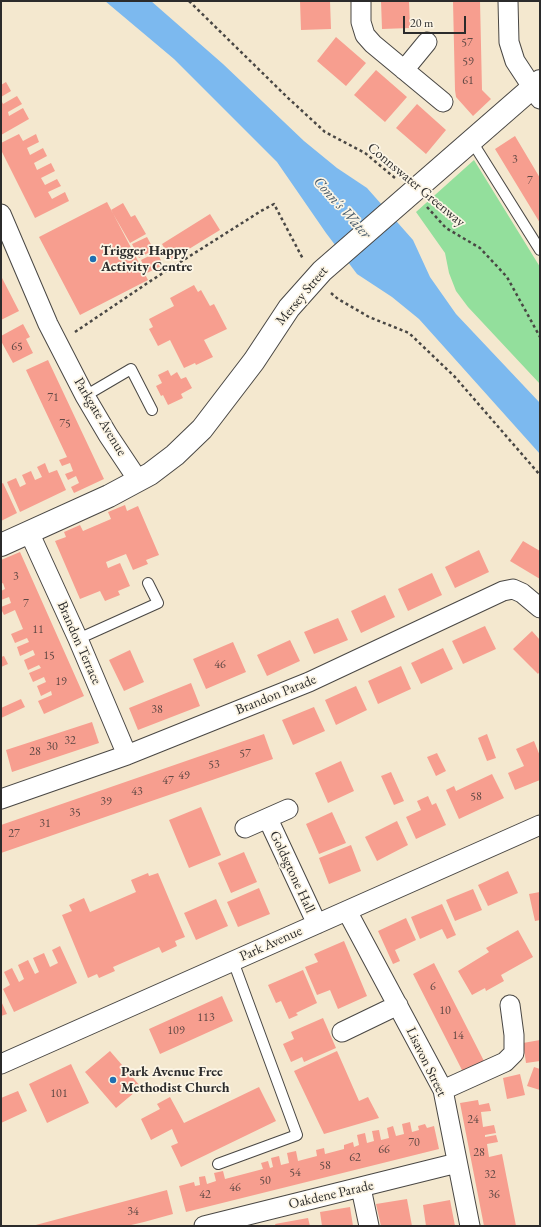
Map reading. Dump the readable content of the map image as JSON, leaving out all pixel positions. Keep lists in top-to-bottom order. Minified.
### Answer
{"streets":{"street":["Mersey Street","Parkgate Avenue","Brandon Terrace","Brandon Parade","Goldsgtone Hall","Park Avenue","Lisavon Street","Oakdene Parade"],"path":["Connswater Greenway"]},"crossings":[["Connswater Greenway","Mersey Street"],["Mersey Street","Parkgate Avenue"],["Brandon Terrace","Brandon Parade"],["Goldsgtone Hall","Park Avenue"],["Park Avenue","Lisavon Street"],["Lisavon Street","Oakdene Parade"]],"water":["Conn's Water"],"places":["Trigger Happy Activity Centre","Park Avenue Free Methodist Church"],"house_numbers":["57","59","61","3","7","65","71","75","3","7","11","15","46","19","38","32","30","28","57","53","49","47","43","58","39","35","31","27","6","10","113","109","14","101","24","70","66","28","62","58","54","32","50","46","42","36","34"],"scale_bar":"20 m"}
